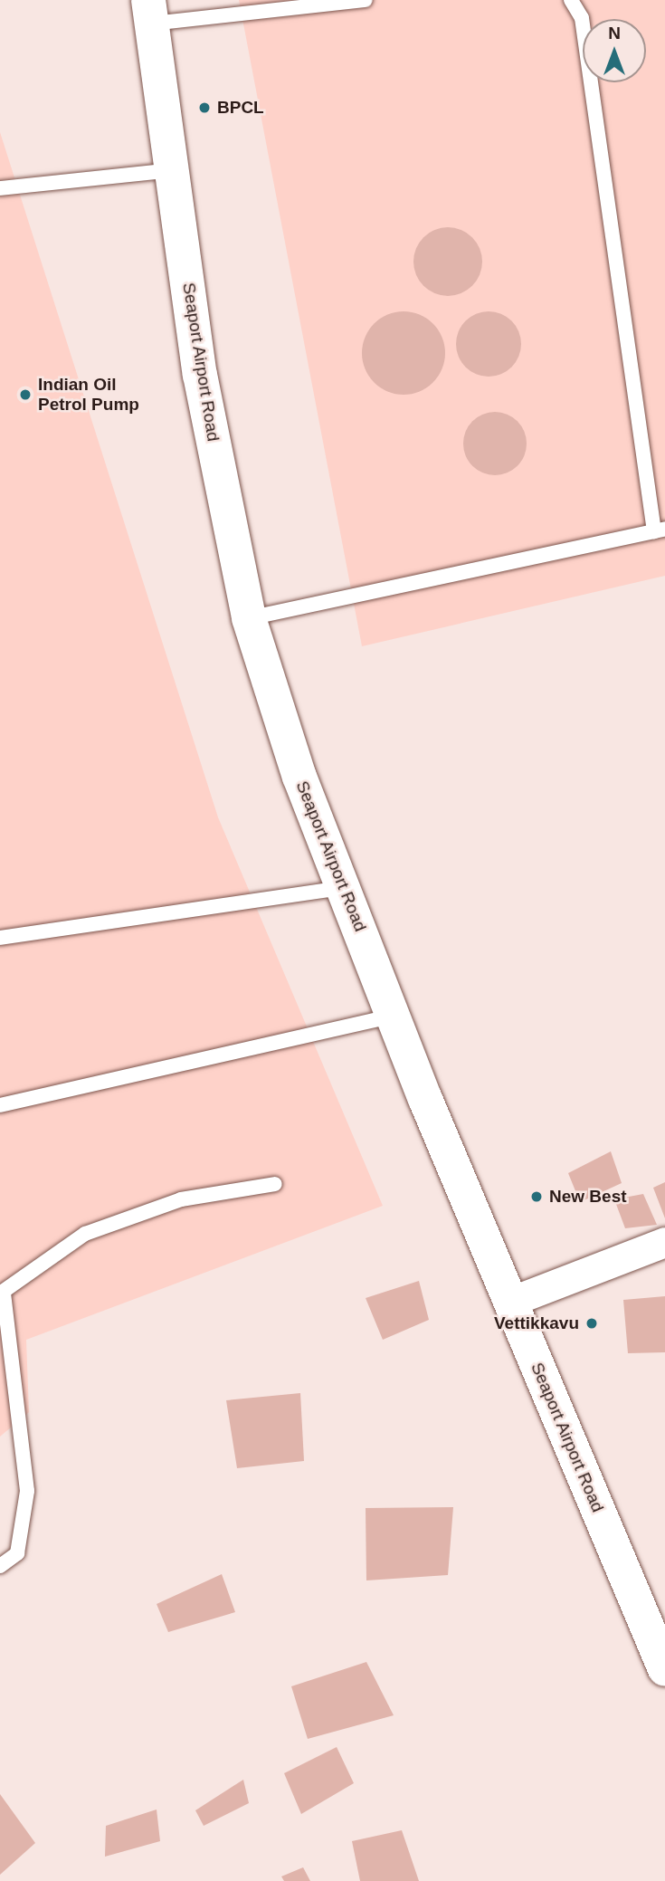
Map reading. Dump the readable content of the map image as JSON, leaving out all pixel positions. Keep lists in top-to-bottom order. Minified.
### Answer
{"streets":{"main road":["Seaport Airport Road"]},"places":["BPCL","Indian Oil Petrol Pump","New Best","Vettikkavu"],"north":"top"}
